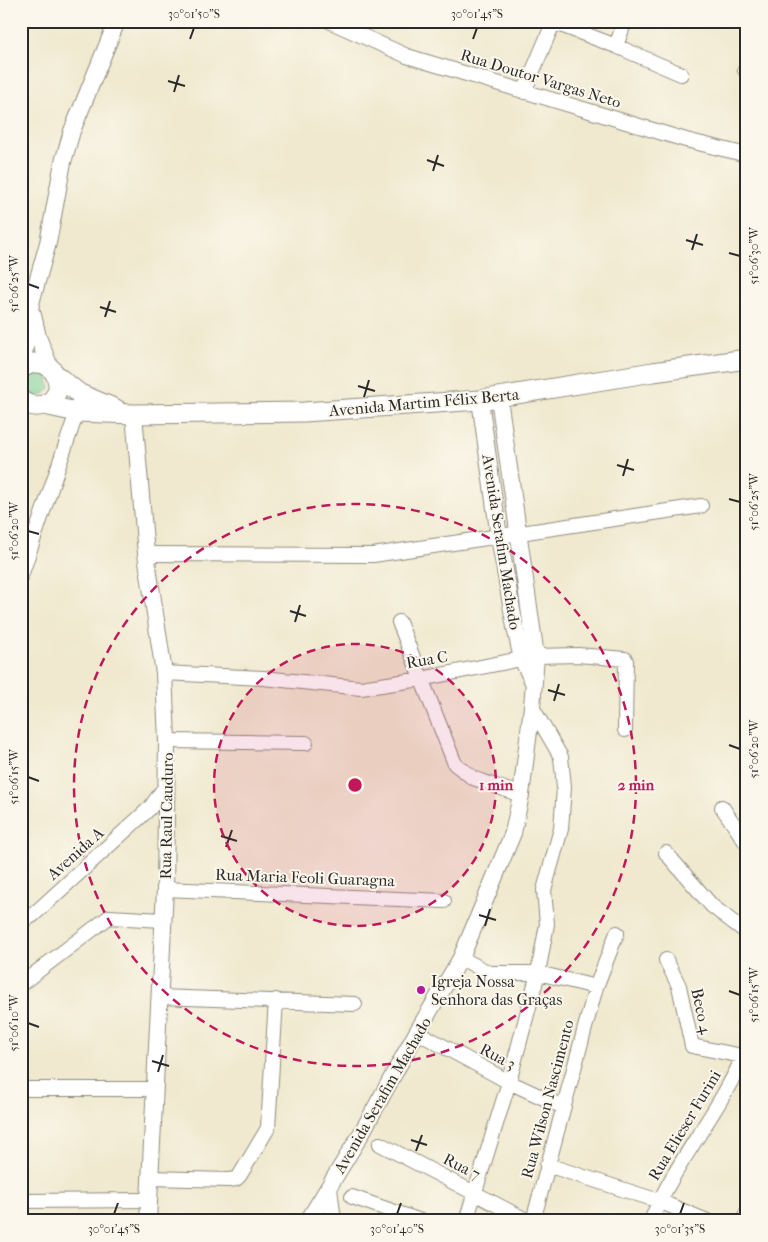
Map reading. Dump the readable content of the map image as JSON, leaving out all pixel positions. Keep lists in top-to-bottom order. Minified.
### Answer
{"streets":{"main road":["Avenida Martim Félix Berta"],"street":["Rua Doutor Vargas Neto","Avenida Serafim Machado","Rua C","Rua Raul Cauduro","Avenida A","Rua Maria Feoli Guaragna","Beco 4","Rua 3","Rua Wilson Nascimento","Rua Elieser Furini","Rua 7"]},"crossings":[["Avenida Martim Félix Berta","Avenida Serafim Machado"],["Avenida Martim Félix Berta","Rua Raul Cauduro"],["Avenida Serafim Machado","Rua C"],["Avenida Serafim Machado","Rua 3"],["Rua C","Rua Raul Cauduro"],["Rua Raul Cauduro","Avenida A"],["Rua Raul Cauduro","Rua Maria Feoli Guaragna"],["Beco 4","Rua Elieser Furini"],["Rua 3","Rua Wilson Nascimento"]],"places":["Igreja Nossa Senhora das Graças"],"coordinates":["30°01'50\"S","30°01'45\"S","51°06'30\"W","51°06'25\"W","51°06'20\"W","51°06'15\"W","51°06'10\"W","30°01'40\"S","30°01'35\"S"],"rings":["1 min","2 min"]}
